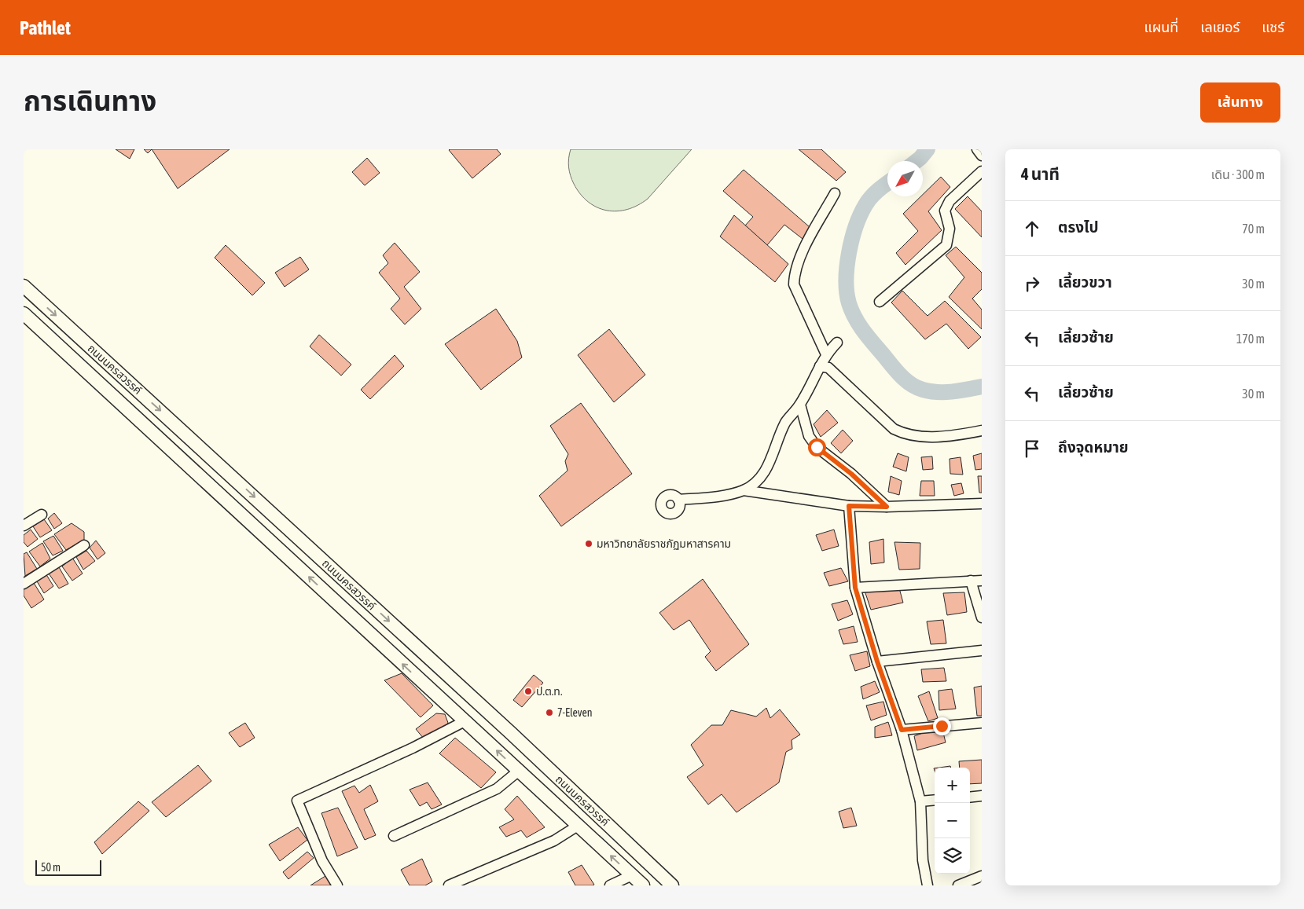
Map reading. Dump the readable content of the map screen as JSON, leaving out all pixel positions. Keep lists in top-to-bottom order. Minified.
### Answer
{"streets":{"main road":["ถนนนครสวรรค์"]},"places":["มหาวิทยาลัยราชภัฏมหาสารคาม","ป.ต.ท.","7-Eleven"],"scale_bar":"50 m","north":"bottom left","page":{"header":"Pathlet","nav":["แผนที่","เลเยอร์","แชร์"],"title":"การเดินทาง","buttons":"เส้นทาง","heading":["4 นาที","เดิน · 300 m"],"list":[["ตรงไป","70 m"],["เลี้ยวขวา","30 m"],["เลี้ยวซ้าย","170 m"],["เลี้ยวซ้าย","30 m"],"ถึงจุดหมาย"],"map_buttons":["+","−"],"scale":"50 m"}}
